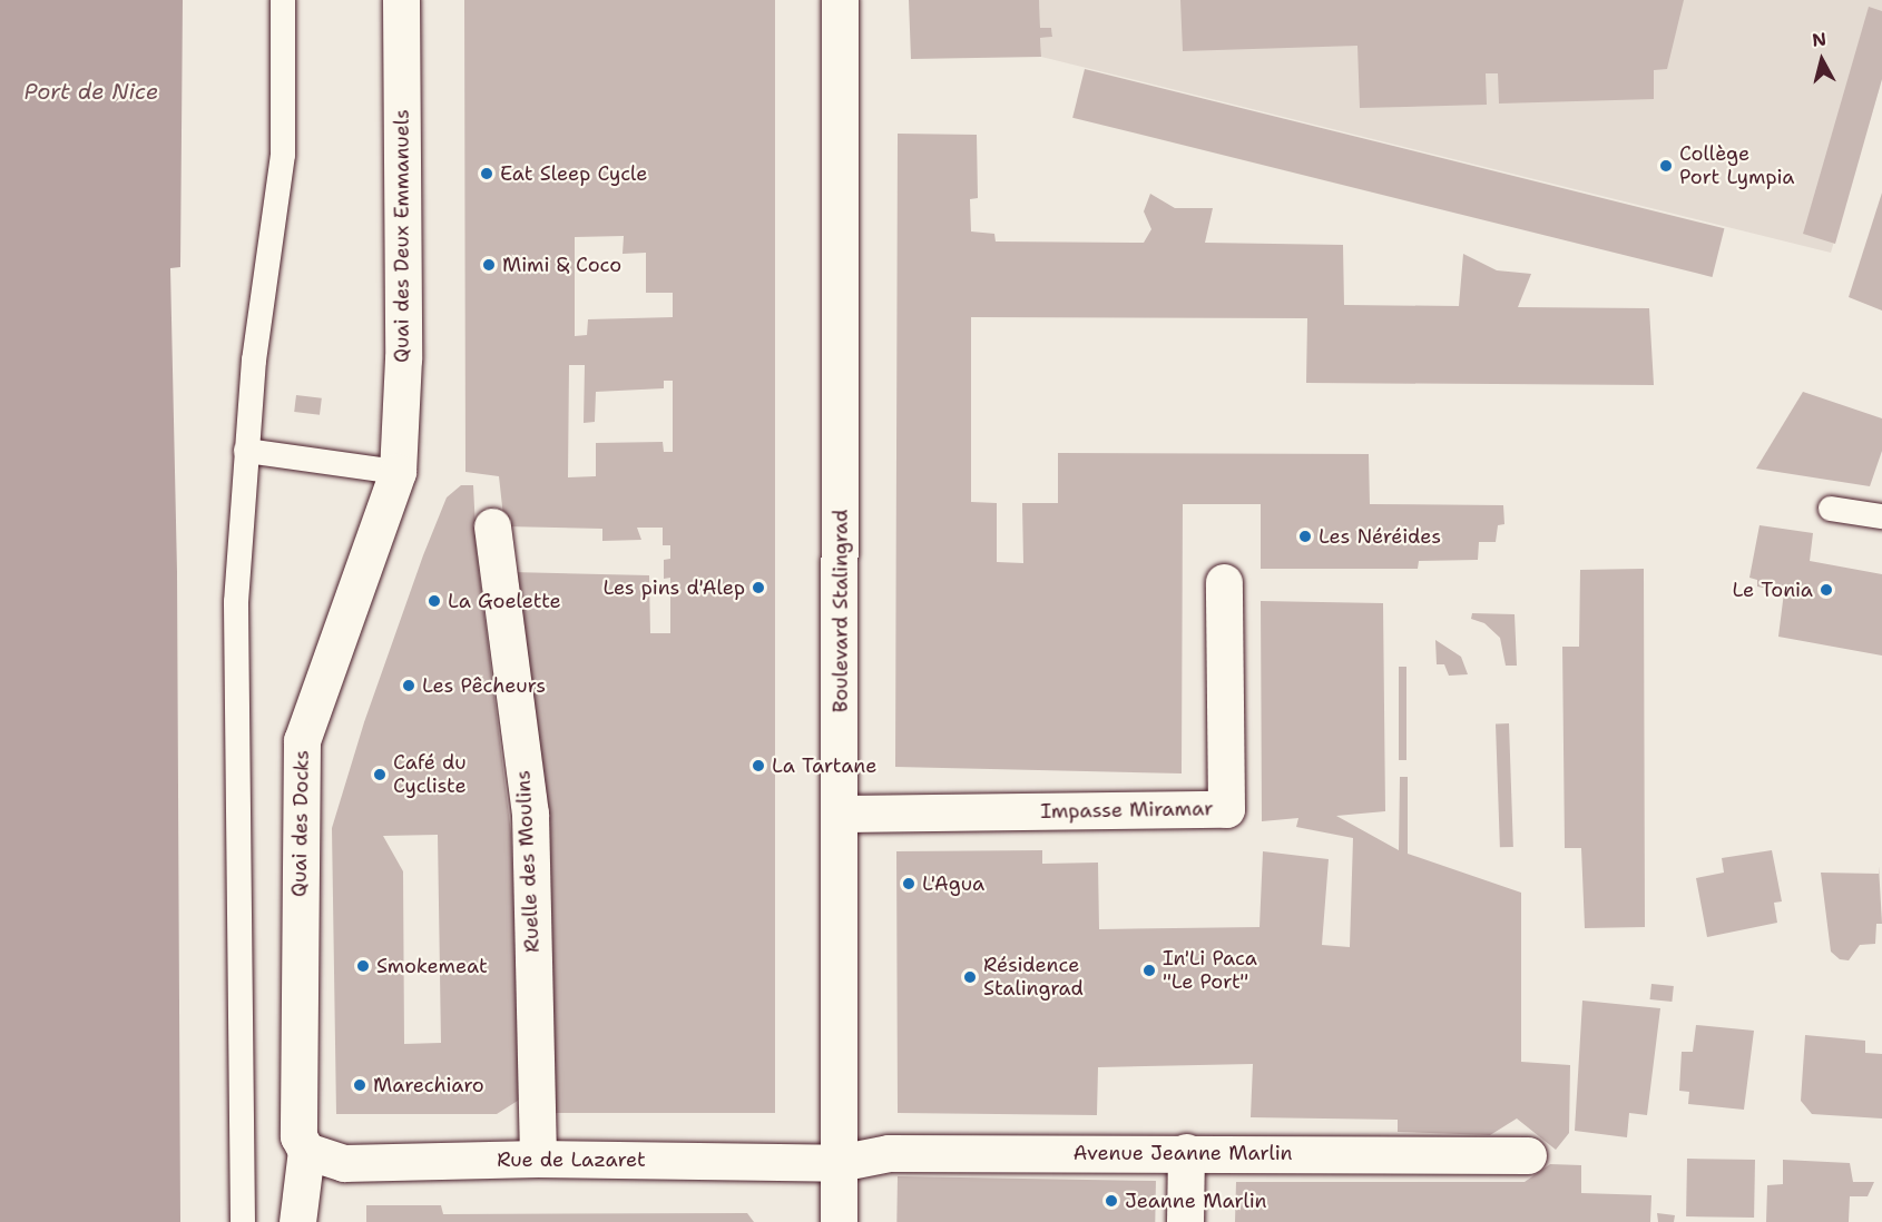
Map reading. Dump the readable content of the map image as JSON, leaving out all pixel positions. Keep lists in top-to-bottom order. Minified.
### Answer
{"streets":{"street":["Quai des Deux Emmanuels","Boulevard Stalingrad","Impasse Miramar","Quai des Docks","Ruelle des Moulins","Avenue Jeanne Marlin","Rue de Lazaret"]},"crossings":[["Quai des Deux Emmanuels","Quai des Docks"],["Boulevard Stalingrad","Impasse Miramar"],["Boulevard Stalingrad","Avenue Jeanne Marlin"],["Boulevard Stalingrad","Rue de Lazaret"],["Quai des Docks","Rue de Lazaret"],["Ruelle des Moulins","Rue de Lazaret"],["Avenue Jeanne Marlin","Rue de Lazaret"]],"water":["Port de Nice"],"places":["Collège Port Lympia","Eat Sleep Cycle","Mimi & Coco","Les Néréides","Les pins d'Alep","Le Tonia","La Goelette","Les Pêcheurs","La Tartane","Café du Cycliste","L'Agua","Smokemeat","In'Li Paca \"Le Port\"","Résidence Stalingrad","Marechiaro","Jeanne Marlin"],"north":"top"}
